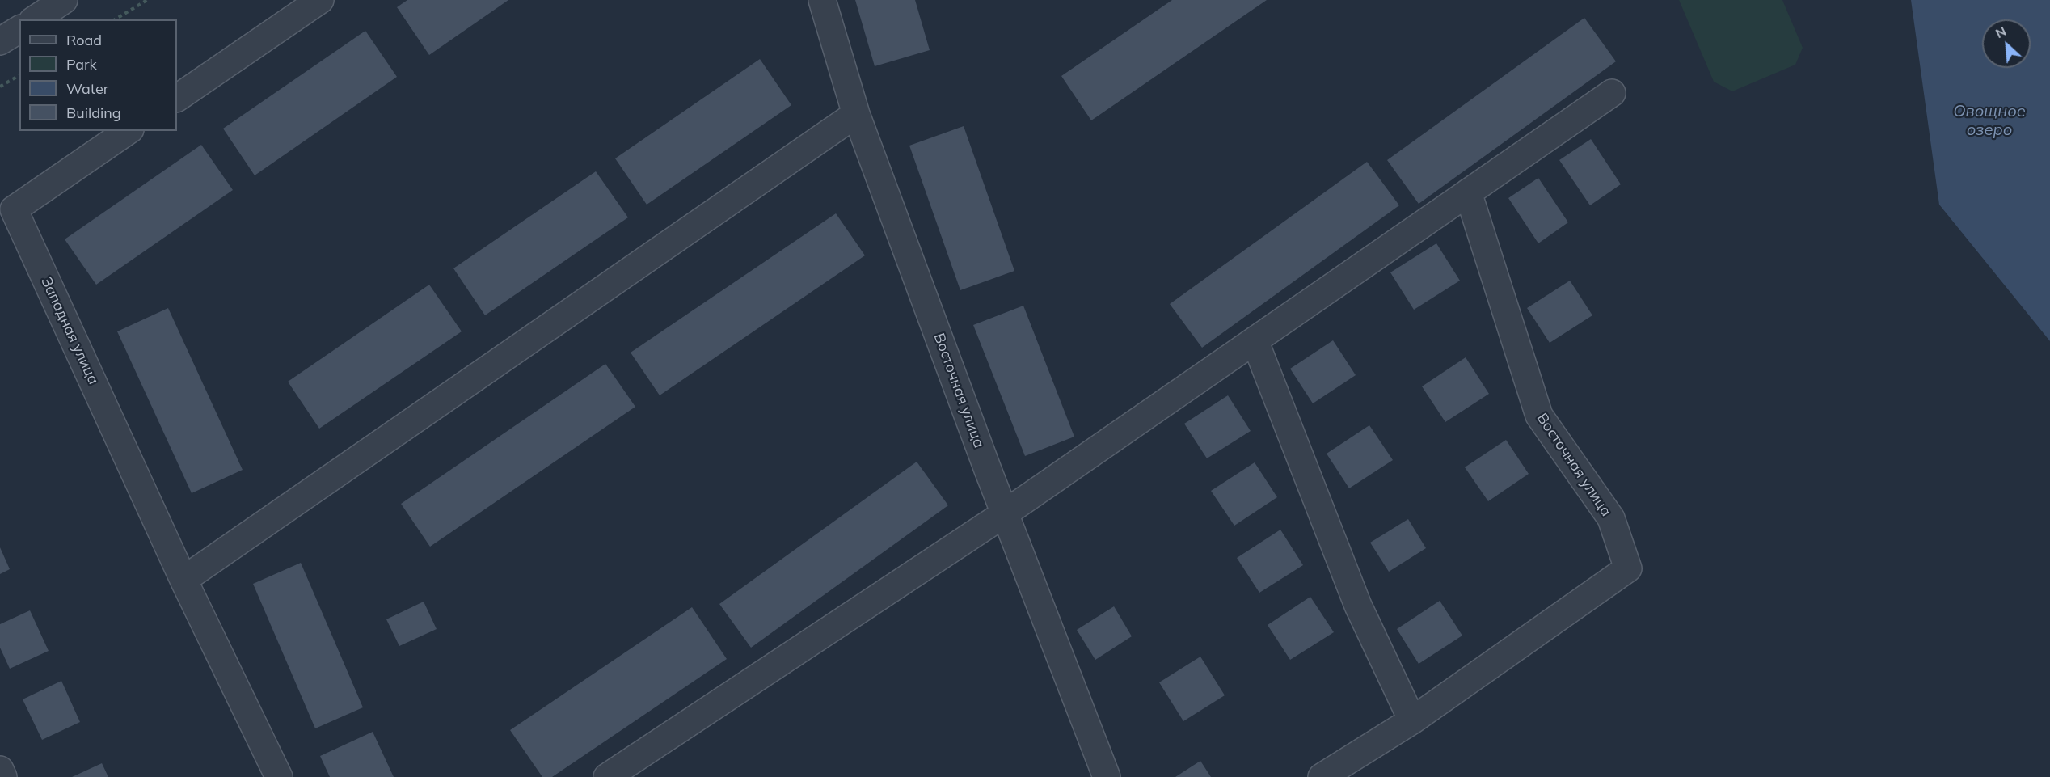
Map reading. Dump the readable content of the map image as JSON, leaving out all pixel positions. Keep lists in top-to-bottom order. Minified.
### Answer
{"streets":{"street":["Западная улица","Восточная улица"]},"water":["Овощное озеро"],"legend":["Road","Park","Water","Building"],"north":"top left"}
